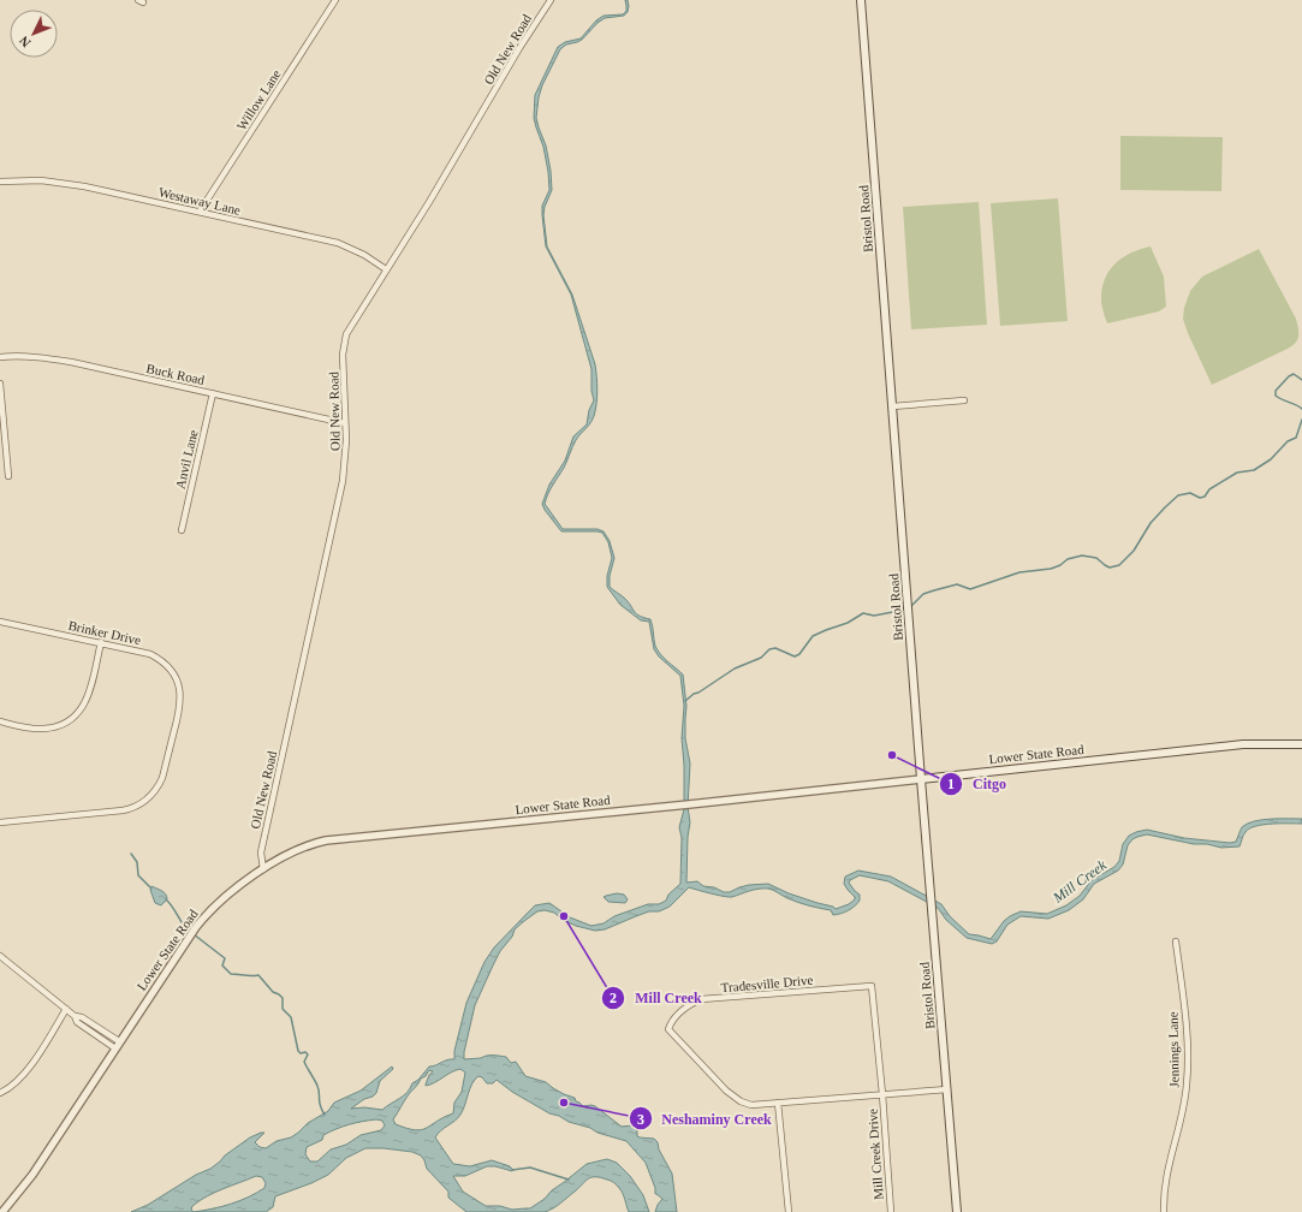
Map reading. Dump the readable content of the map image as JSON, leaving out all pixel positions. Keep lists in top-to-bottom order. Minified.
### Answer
{"streets":{"main road":["Bristol Road","Lower State Road"],"street":["Old New Road","Willow Lane","Westaway Lane","Buck Road","Anvil Lane","Brinker Drive","Tradesville Drive","Jennings Lane","Mill Creek Drive"]},"crossings":[["Old New Road","Westaway Lane"],["Old New Road","Buck Road"],["Old New Road","Lower State Road"],["Willow Lane","Westaway Lane"],["Bristol Road","Lower State Road"],["Bristol Road","Tradesville Drive"],["Buck Road","Anvil Lane"],["Tradesville Drive","Mill Creek Drive"]],"water":["Mill Creek"],"places":["Citgo","Mill Creek","Neshaminy Creek"],"north":"bottom left"}
